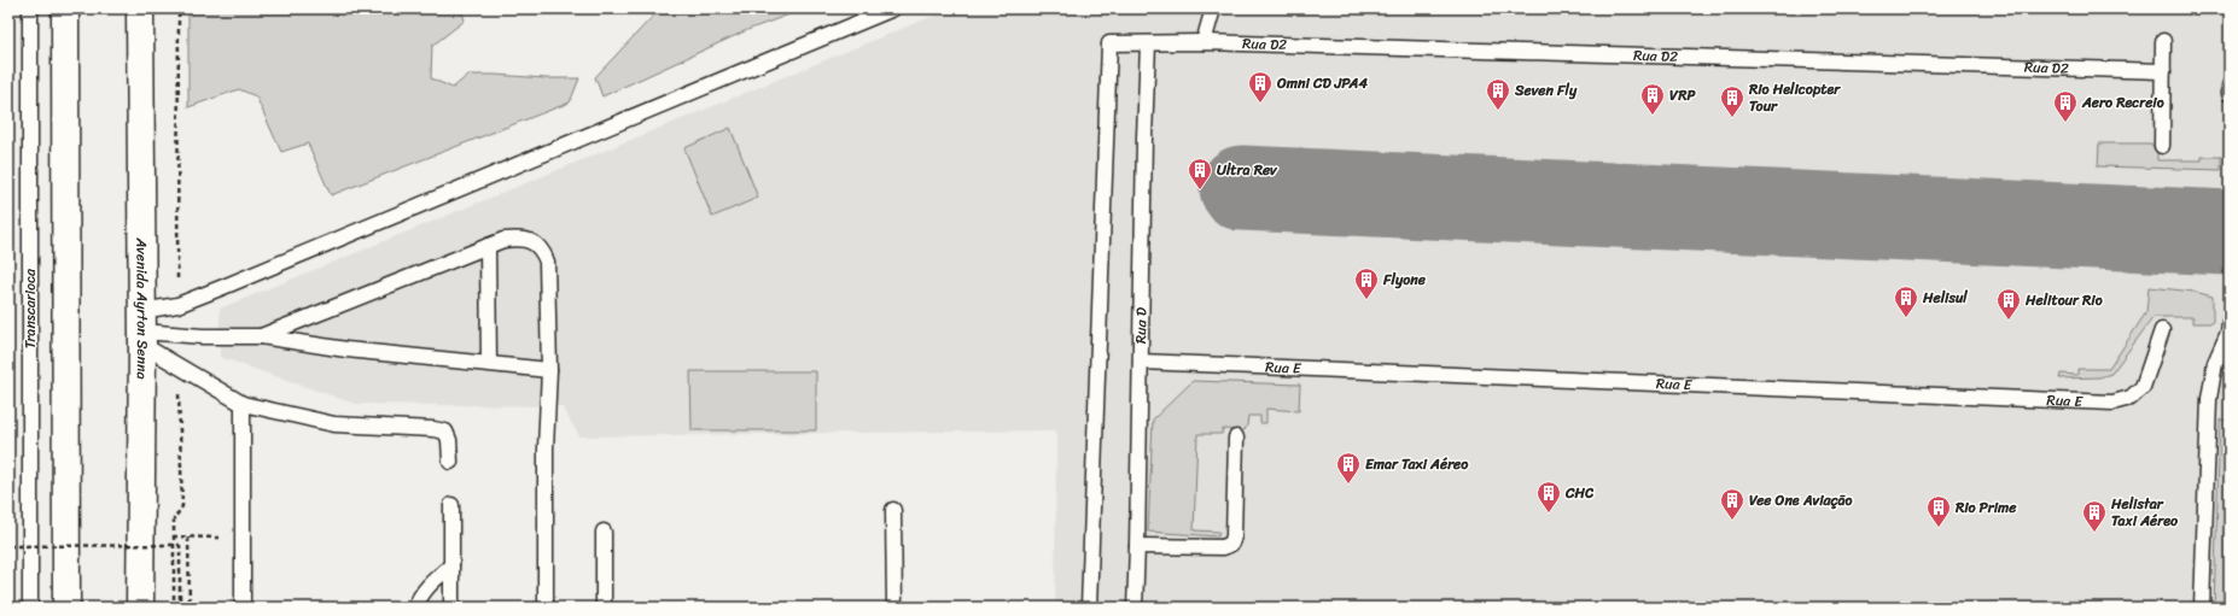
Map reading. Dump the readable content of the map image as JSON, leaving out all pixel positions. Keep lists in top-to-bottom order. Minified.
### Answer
{"streets":{"highway":["Avenida Ayrton Senna"],"lane":["Rua D2","Transcarioca","Rua D","Rua E"]},"crossings":[["Rua D2","Rua D"],["Rua D","Rua E"]],"places":{"building":["Omni CD JPA4","Seven Fly","VRP","Rio Helicopter Tour","Aero Recreio","Ultra Rev","Flyone","Helisul","Helitour Rio","Emar Taxi Aéreo","CHC","Vee One Aviação","Rio Prime","Helistar Taxi Aéreo"]}}
